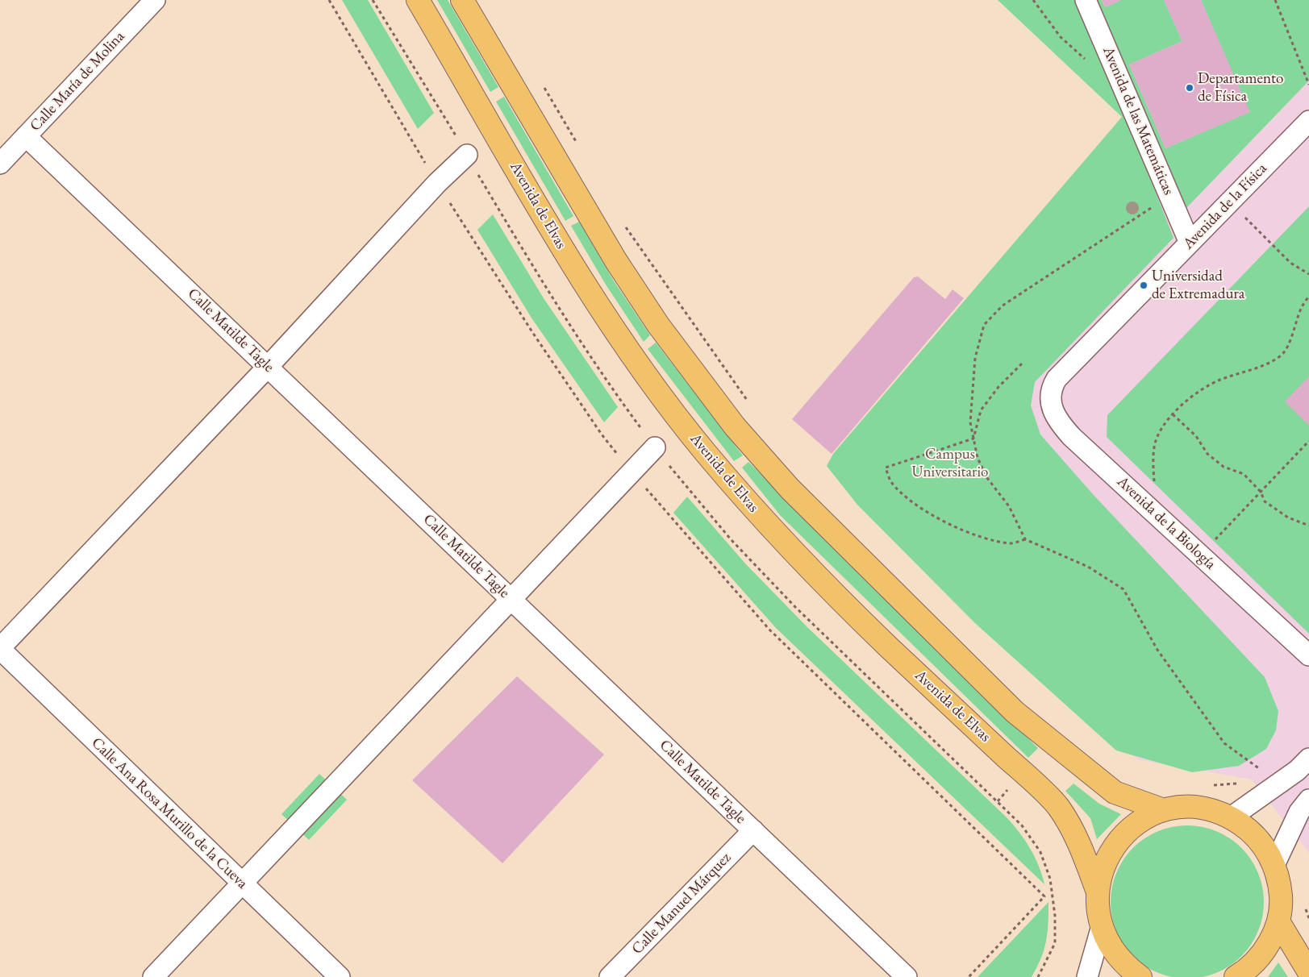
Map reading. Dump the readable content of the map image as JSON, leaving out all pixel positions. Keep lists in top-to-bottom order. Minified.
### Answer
{"streets":{"highway":["Avenida de Elvas"],"street":["Calle María de Molina","Avenida de las Matemáticas","Avenida de la Física","Calle Matilde Tagle","Avenida de la Biología","Calle Ana Rosa Murillo de la Cueva","Calle Manuel Márquez"]},"crossings":[["Calle María de Molina","Calle Matilde Tagle"],["Avenida de las Matemáticas","Avenida de la Física"],["Avenida de la Física","Avenida de la Biología"],["Calle Matilde Tagle","Calle Manuel Márquez"]],"parks":["Campus Universitario"],"places":["Departamento de Física","Universidad de Extremadura"]}
